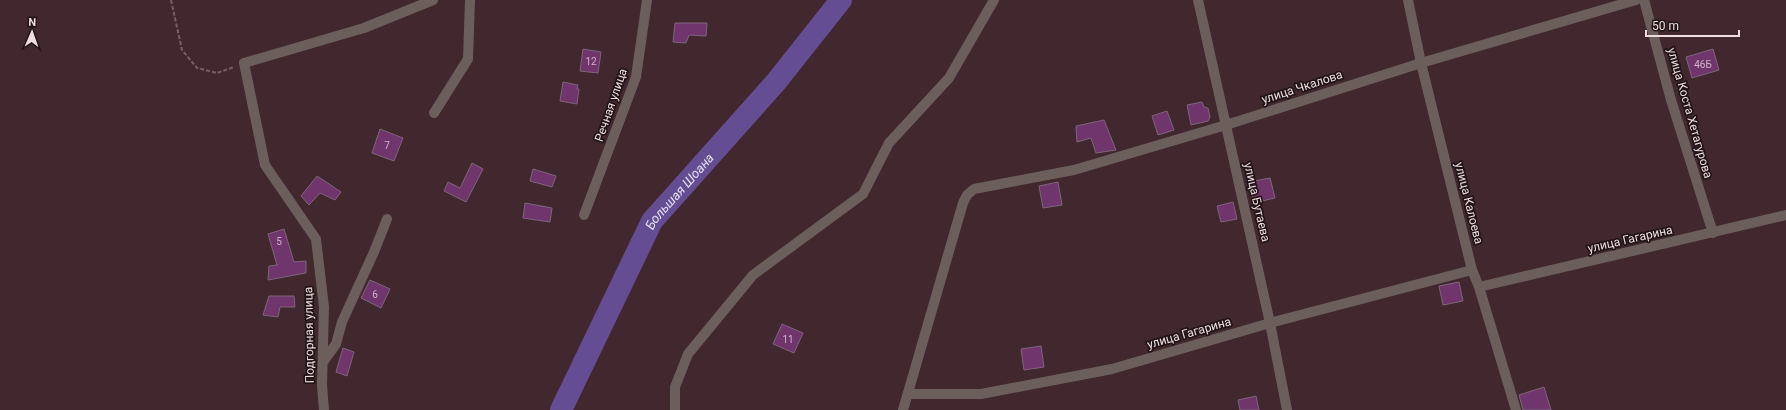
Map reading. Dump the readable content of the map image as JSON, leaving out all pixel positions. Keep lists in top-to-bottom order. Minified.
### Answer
{"streets":{"street":["улица Чкалова","Речная улица","улица Коста Хетагурова","улица Бутаева","улица Калоева","улица Гагарина","Подгорная улица"]},"crossings":[["улица Чкалова","улица Бутаева"],["улица Чкалова","улица Калоева"],["улица Чкалова","улица Гагарина"],["улица Коста Хетагурова","улица Гагарина"],["улица Бутаева","улица Гагарина"],["улица Калоева","улица Гагарина"]],"water":["Большая Шоана"],"house_numbers":["12","46Б","7","5","6","11"],"scale_bar":"50 m","north":"top"}
